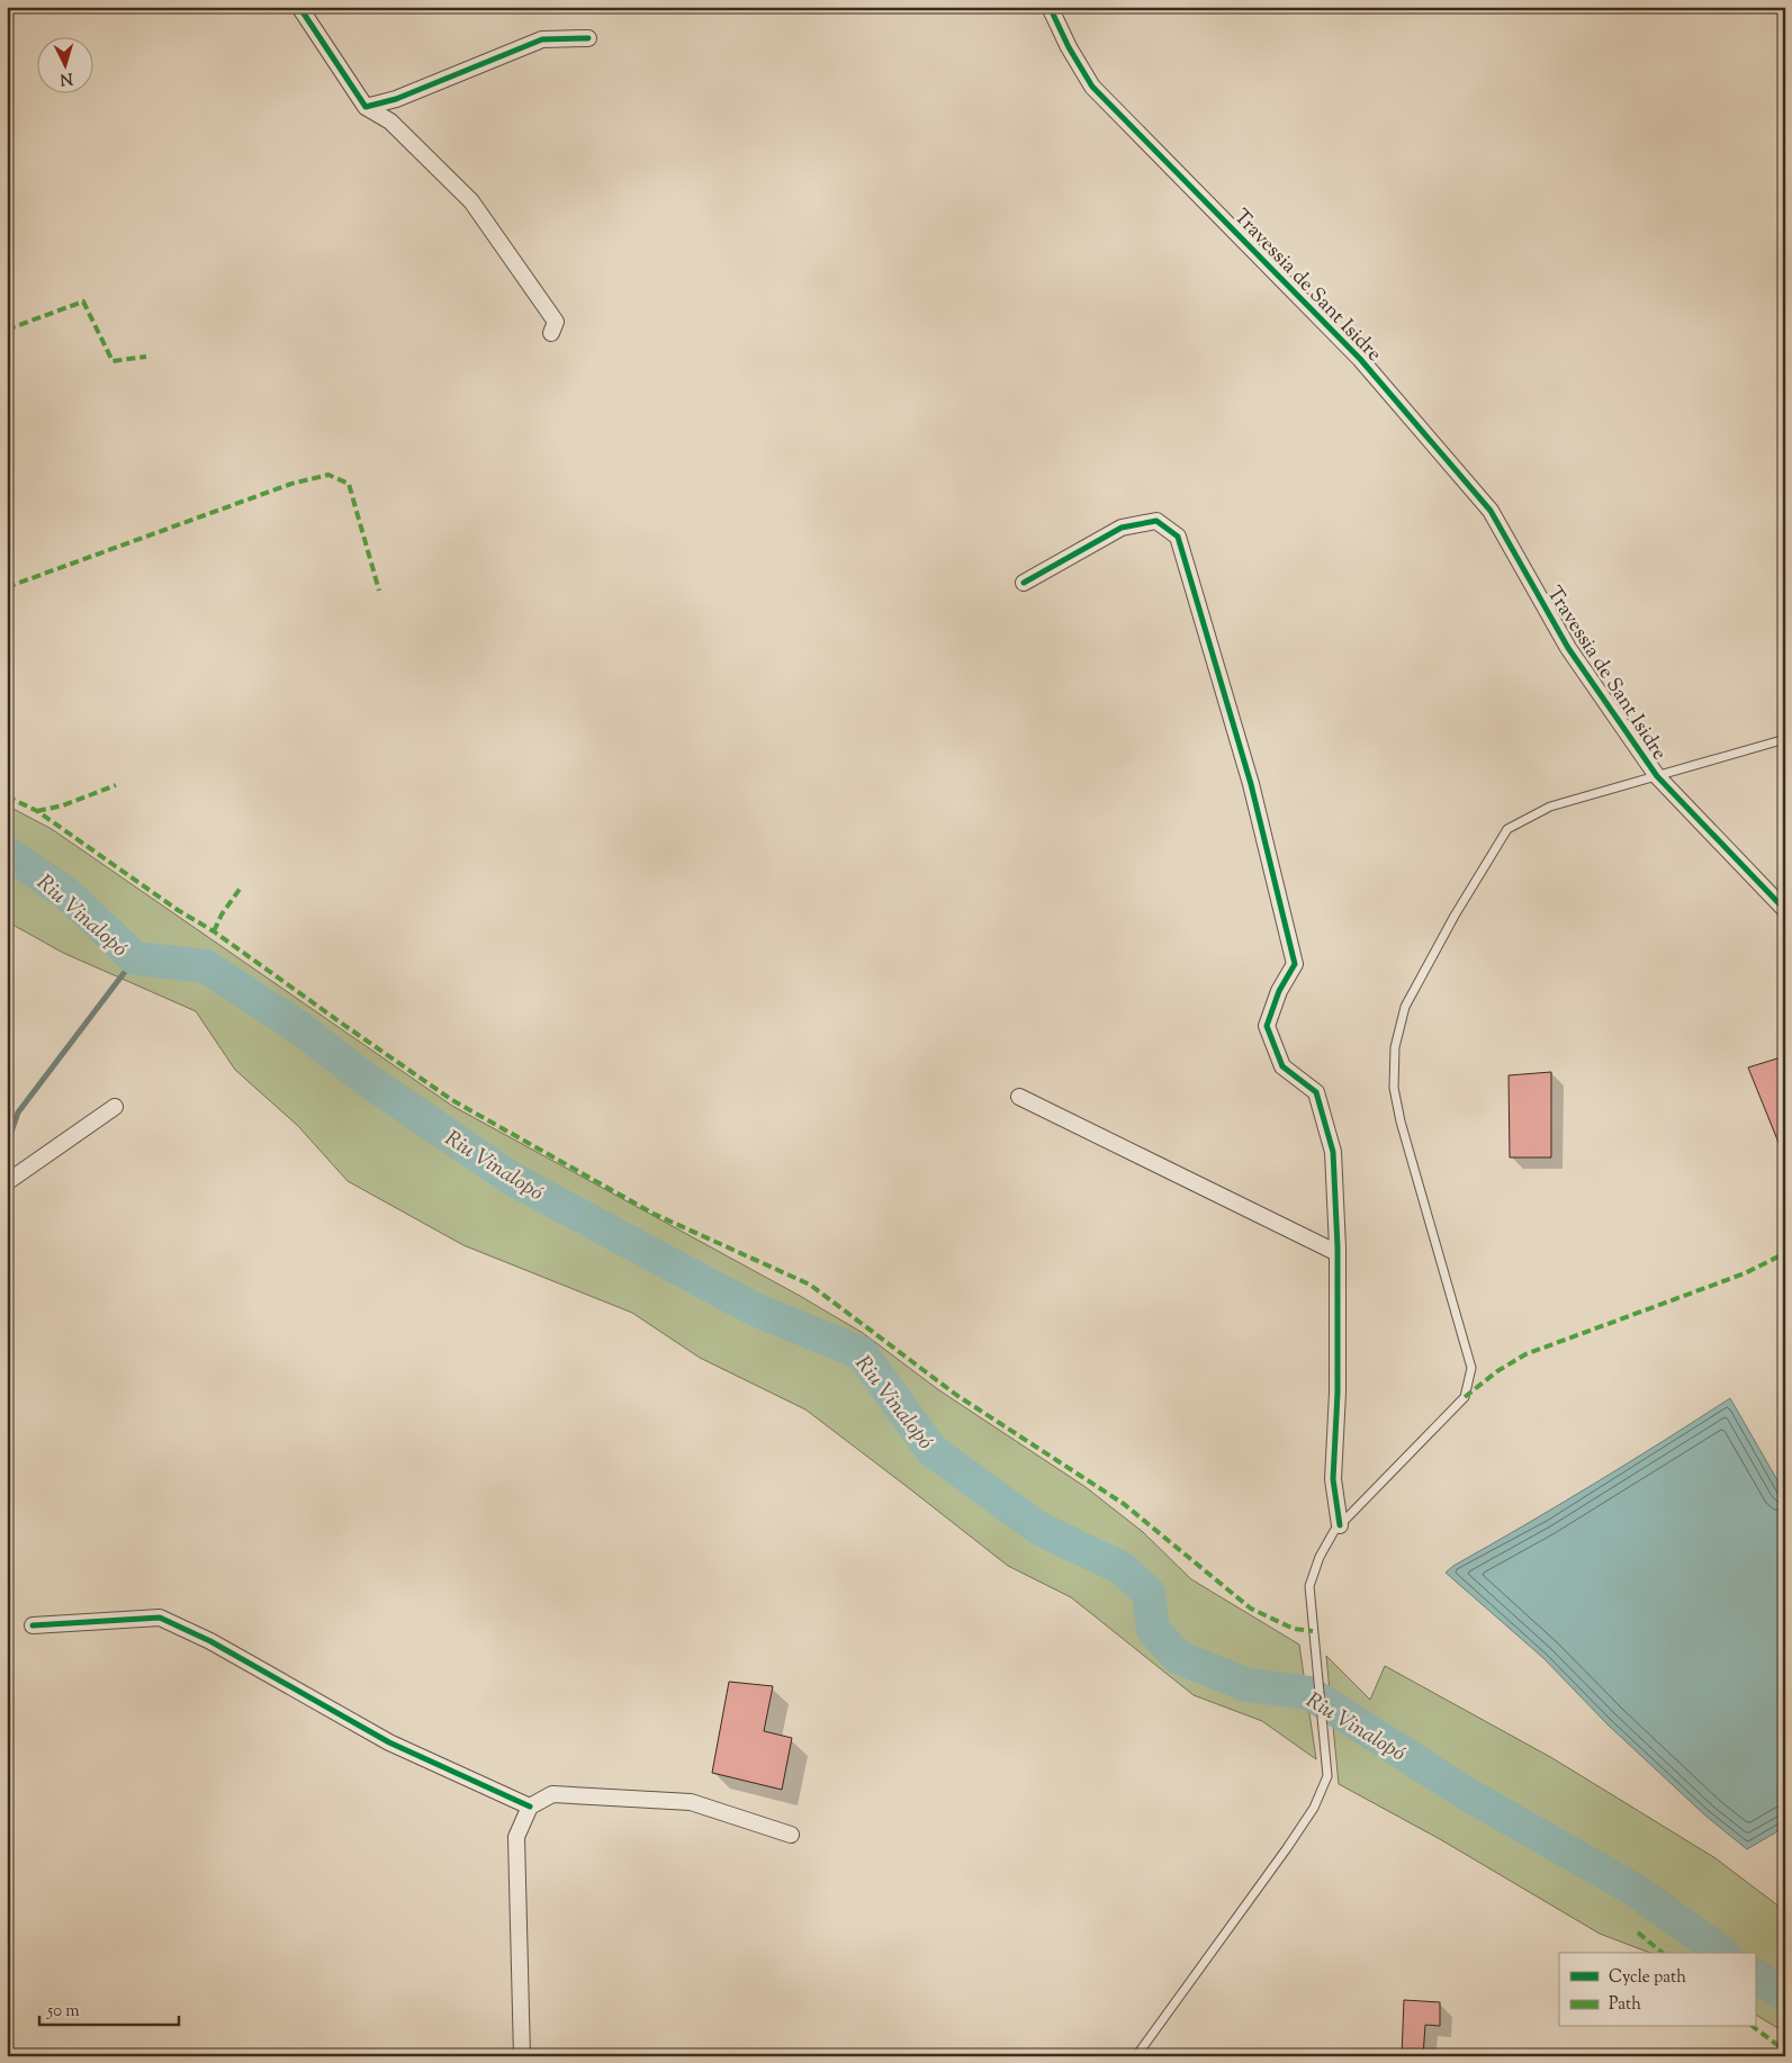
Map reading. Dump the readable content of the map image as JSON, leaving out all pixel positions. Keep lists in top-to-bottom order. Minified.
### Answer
{"streets":{"street":["Travessia de Sant Isidre"]},"water":["Riu Vinalopó"],"legend":["Cycle path","Path"],"scale_bar":"50 m","north":"bottom"}
